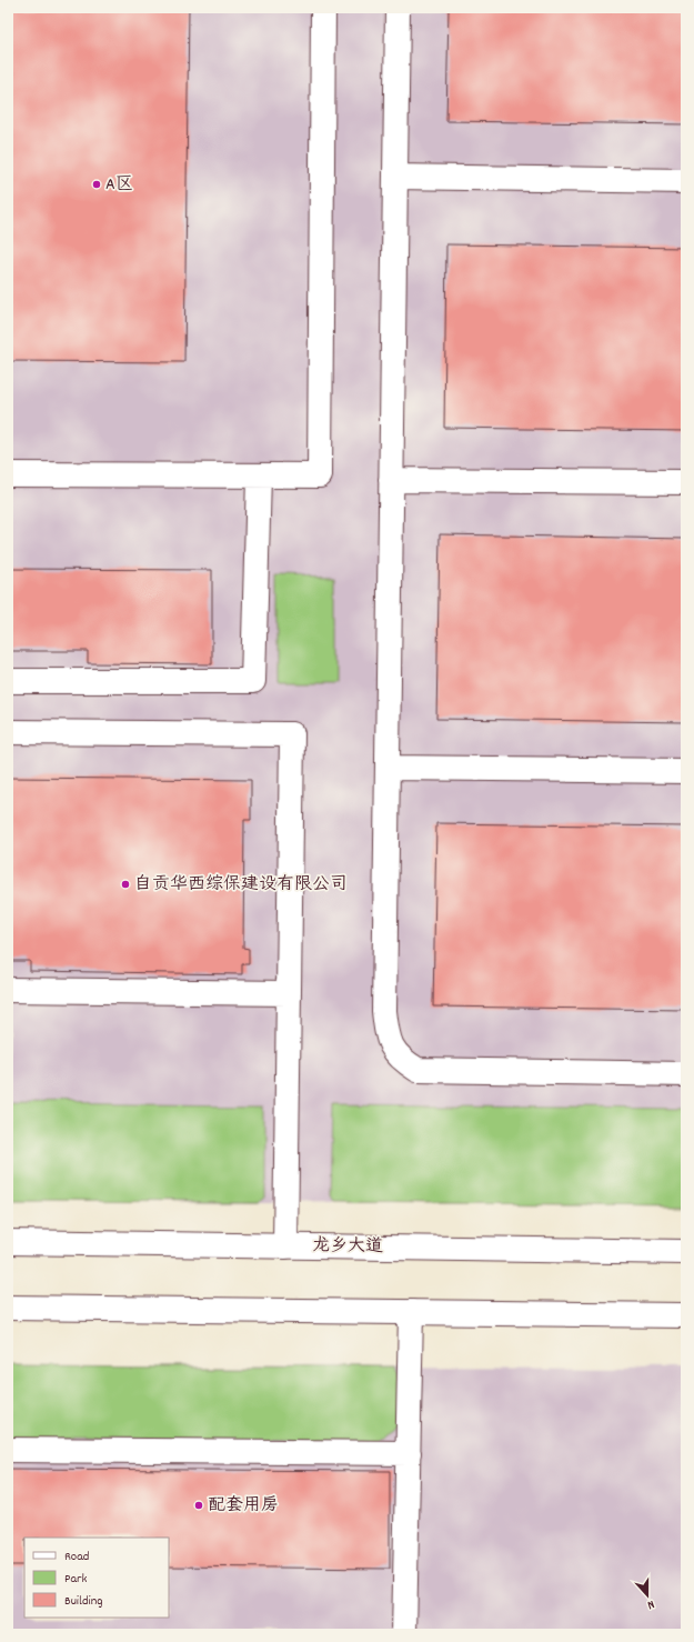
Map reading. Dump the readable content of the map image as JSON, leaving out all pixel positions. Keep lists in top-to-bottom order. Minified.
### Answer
{"streets":{"main road":["龙乡大道"]},"places":["A区","自贡华西综保建设有限公司","配套用房"],"legend":["Road","Park","Building"],"north":"bottom"}
